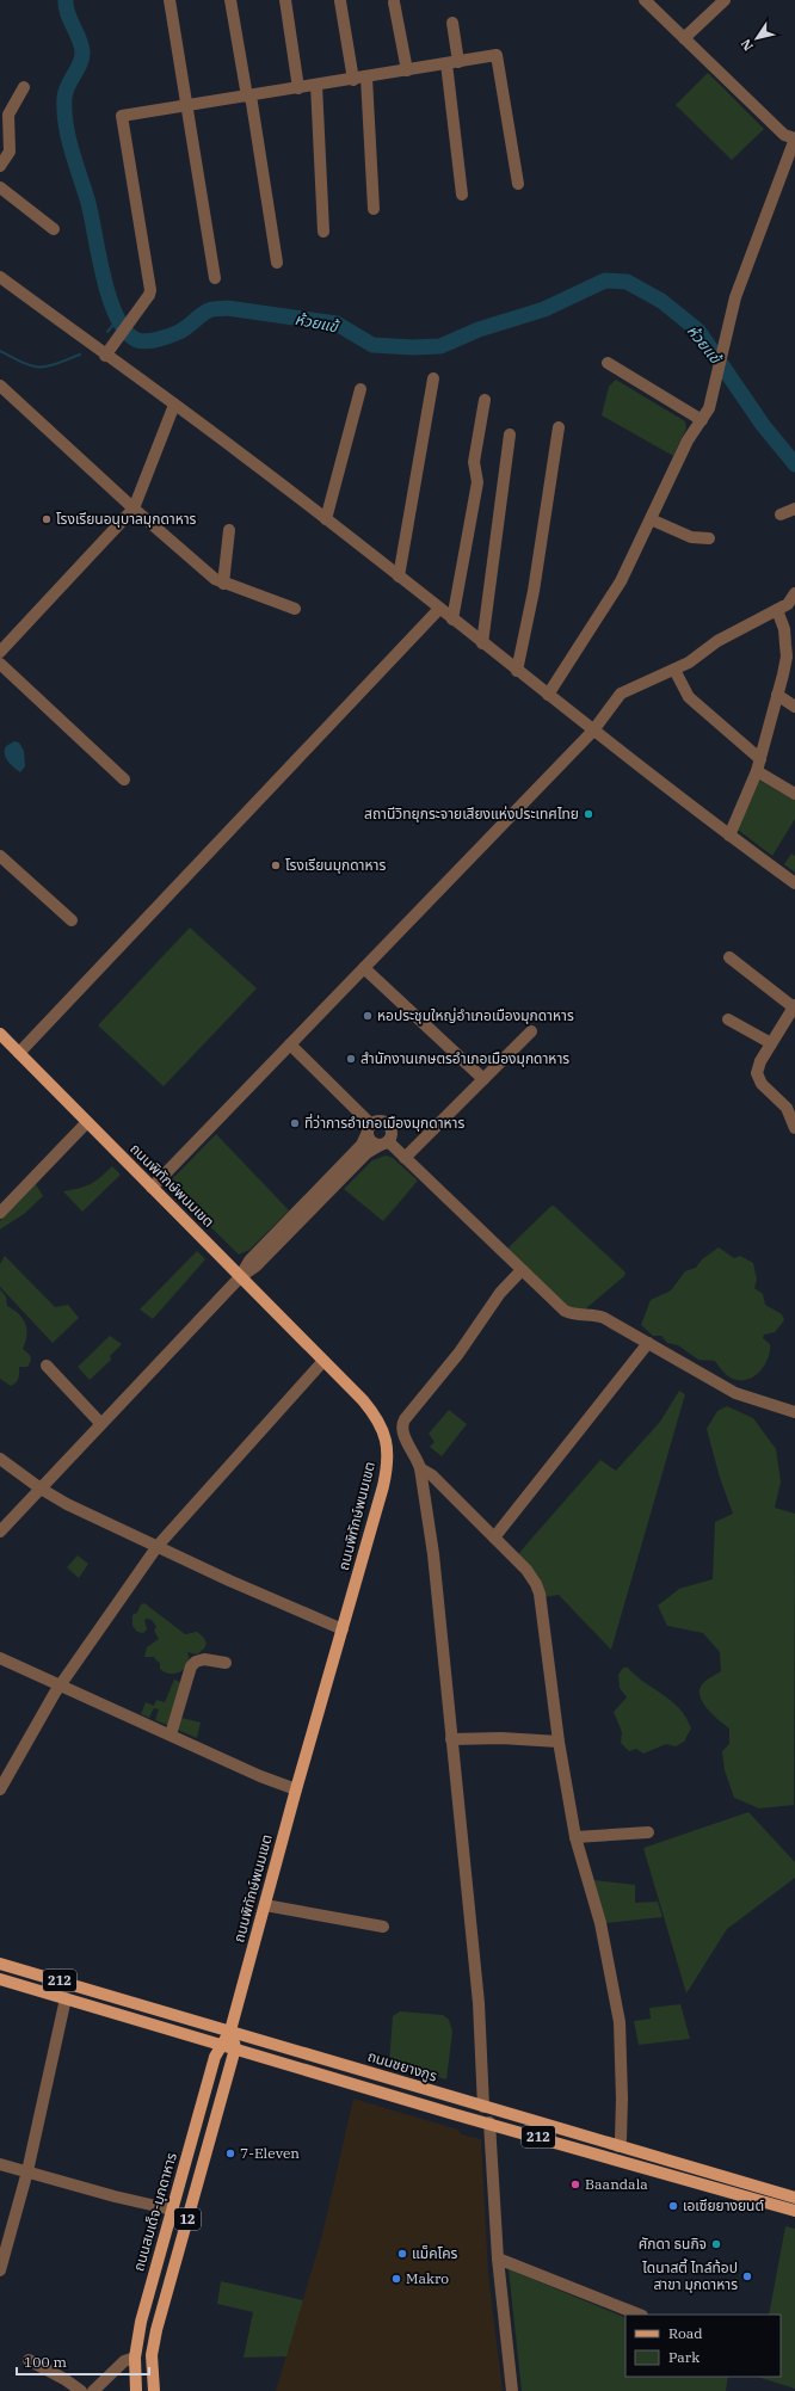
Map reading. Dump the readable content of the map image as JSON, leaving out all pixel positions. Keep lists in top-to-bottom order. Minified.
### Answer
{"streets":{"main road":["ถนนพิทักษ์พนมเขต","212","ถนนชยางกูร","ถนนสมเด็จ-มุกดาหาร","12"]},"crossings":[["ถนนพิทักษ์พนมเขต","ถนนชยางกูร"],["ถนนพิทักษ์พนมเขต","ถนนสมเด็จ-มุกดาหาร"],["212","ถนนสมเด็จ-มุกดาหาร"],["212","12"],["ถนนชยางกูร","ถนนสมเด็จ-มุกดาหาร"]],"water":["ห้วยแข้"],"places":["โรงเรียนอนุบาลมุกดาหาร","สถานีวิทยุกระจายเสียงแห่งประเทศไทย","โรงเรียนมุกดาหาร","หอประชุมใหญ่อำเภอเมืองมุกดาหาร","สำนักงานเกษตรอำเภอเมืองมุกดาหาร","ที่ว่าการอำเภอเมืองมุกดาหาร","7-Eleven","Baandala","เอเซียยางยนต์","ศักดา ธนกิจ","แม็คโคร","ไดนาสตี้ ไทล์ท้อป สาขา มุกดาหาร","Makro"],"legend":["Road","Park"],"scale_bar":"100 m","north":"bottom left"}
